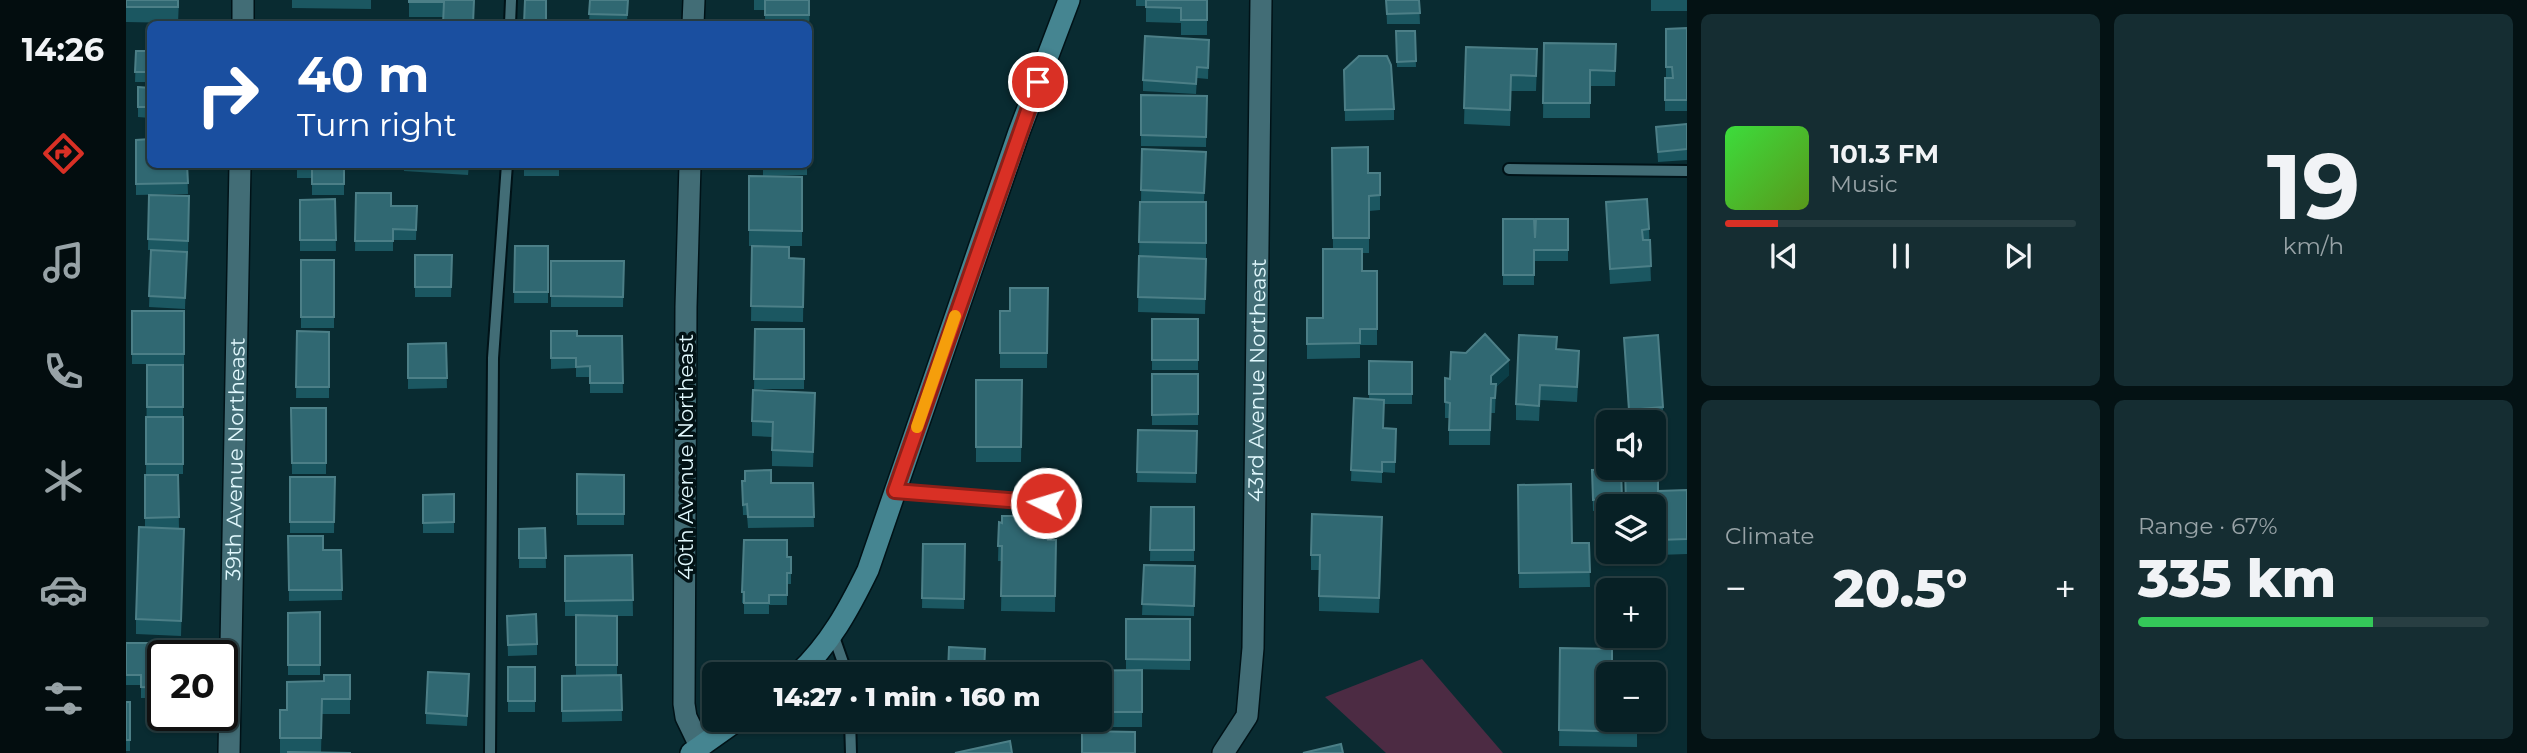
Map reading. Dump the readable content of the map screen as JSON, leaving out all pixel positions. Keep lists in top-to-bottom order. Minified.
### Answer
{"streets":{"street":["43rd Avenue Northeast","40th Avenue Northeast","39th Avenue Northeast"]},"page":{"tabs":"14:26","tile":[["19","km/h"],"Climate",["Range · 67%","335 km"]],"turn":["40 m","Turn right"],"song":["101.3 FM","Music"],"map_buttons":["+","−"],"heat":["−","20.5°","+"],"limit":"20","trip":"14:27 · 1 min · 160 m"}}
